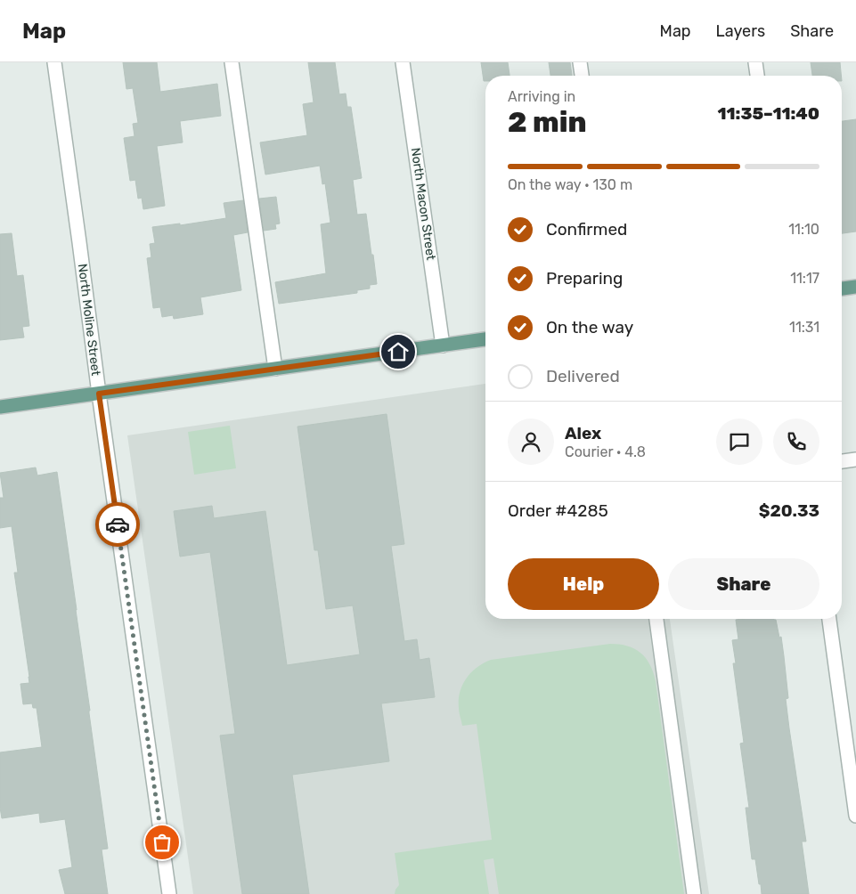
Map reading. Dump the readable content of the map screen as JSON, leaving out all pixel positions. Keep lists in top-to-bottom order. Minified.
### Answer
{"streets":{"street":["North Macon Street","North Moline Street"]},"page":{"header":"Map","nav":["Map","Layers","Share"],"heading":["2 min","Arriving in","11:35–11:40"],"panel":["Alex","Courier · 4.8","Order #4285","$20.33"],"bar":"On the way · 130 m","list":[["Confirmed","11:10"],["Preparing","11:17"],["On the way","11:31"],"Delivered"],"buttons":["Help","Share"]}}
